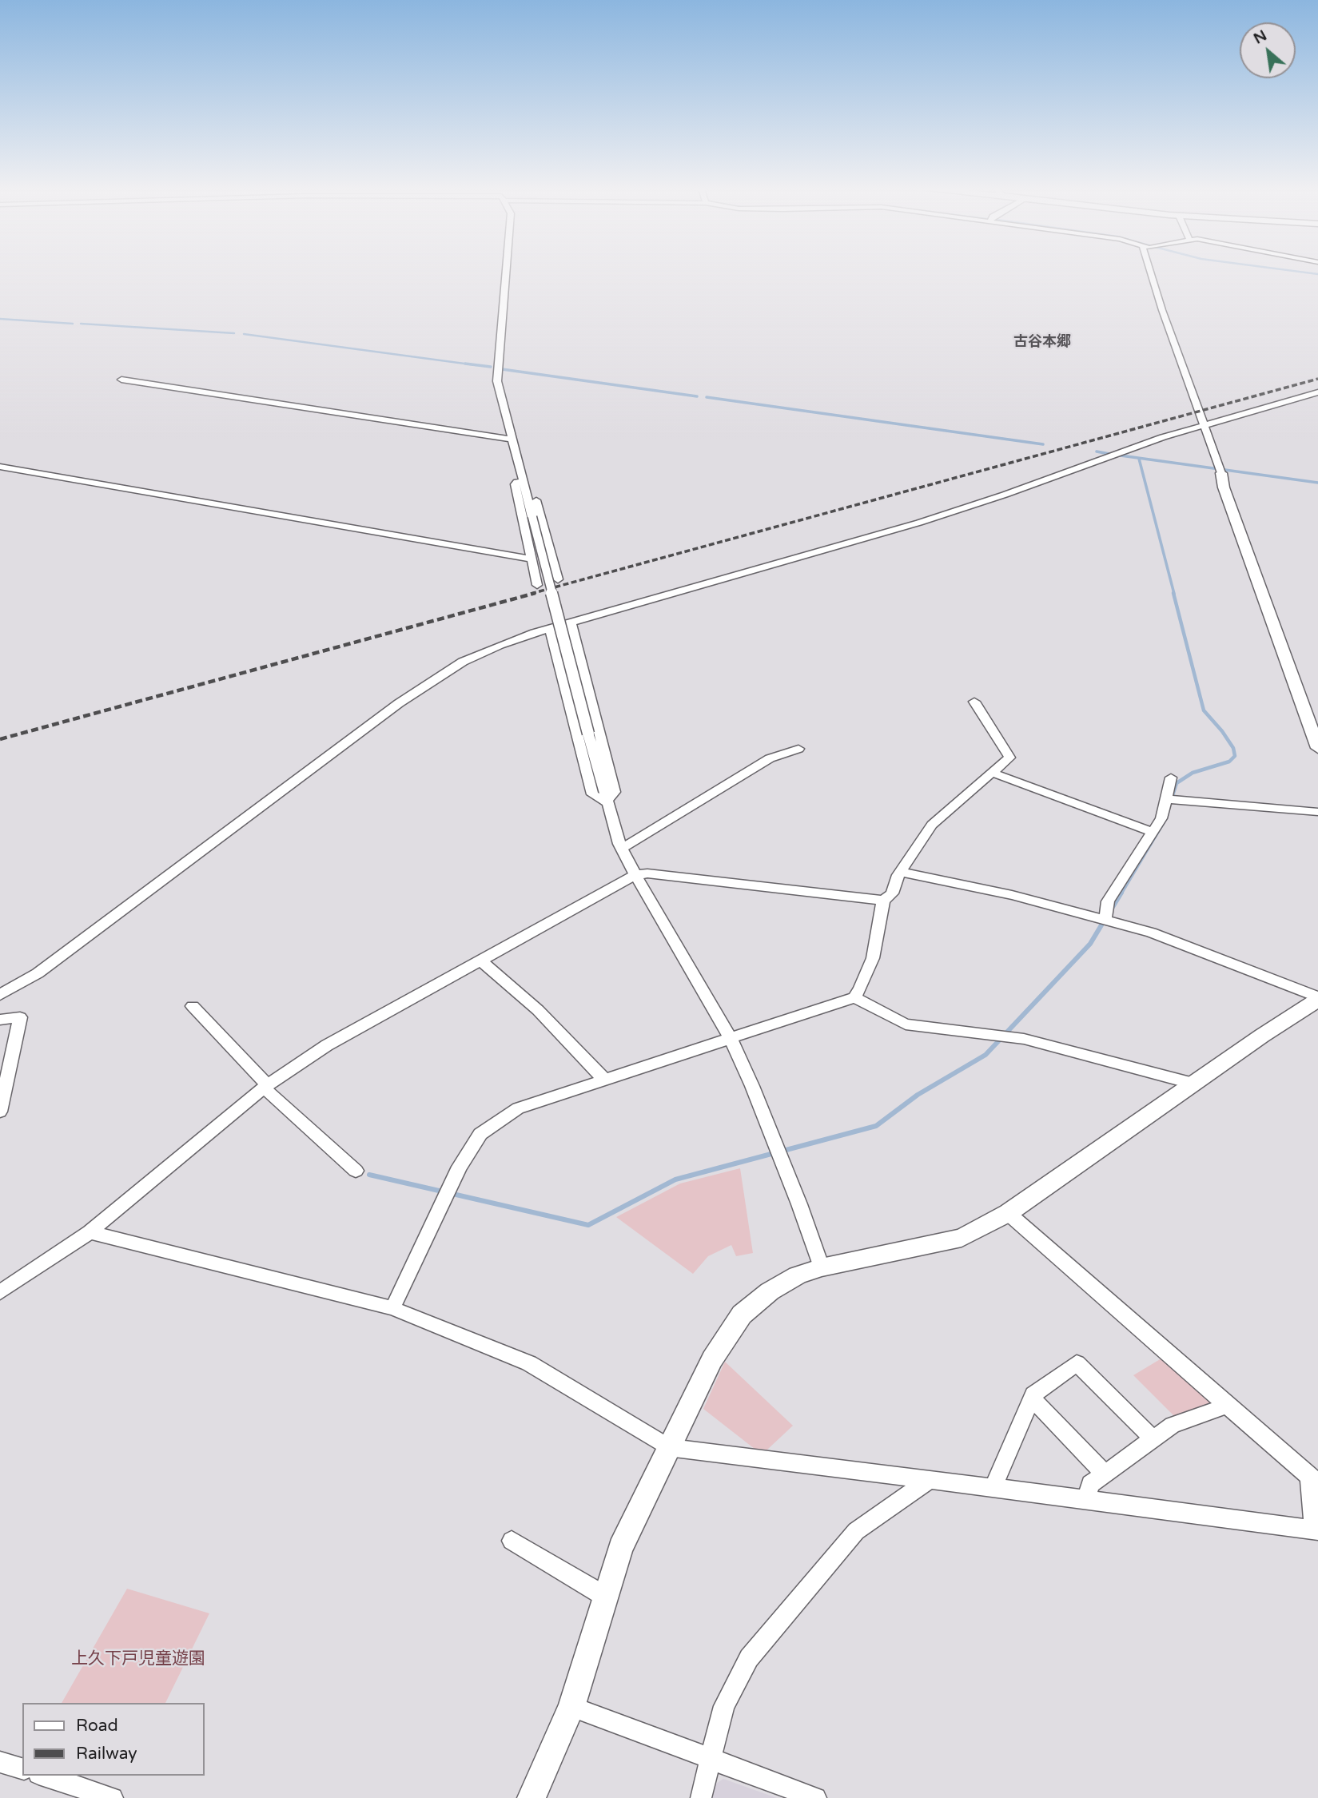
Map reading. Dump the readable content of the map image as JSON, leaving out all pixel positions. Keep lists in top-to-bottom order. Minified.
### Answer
{"districts":["古谷本郷"],"parks":["上久下戸児童遊園"],"legend":["Road","Railway"],"north":"top left"}
